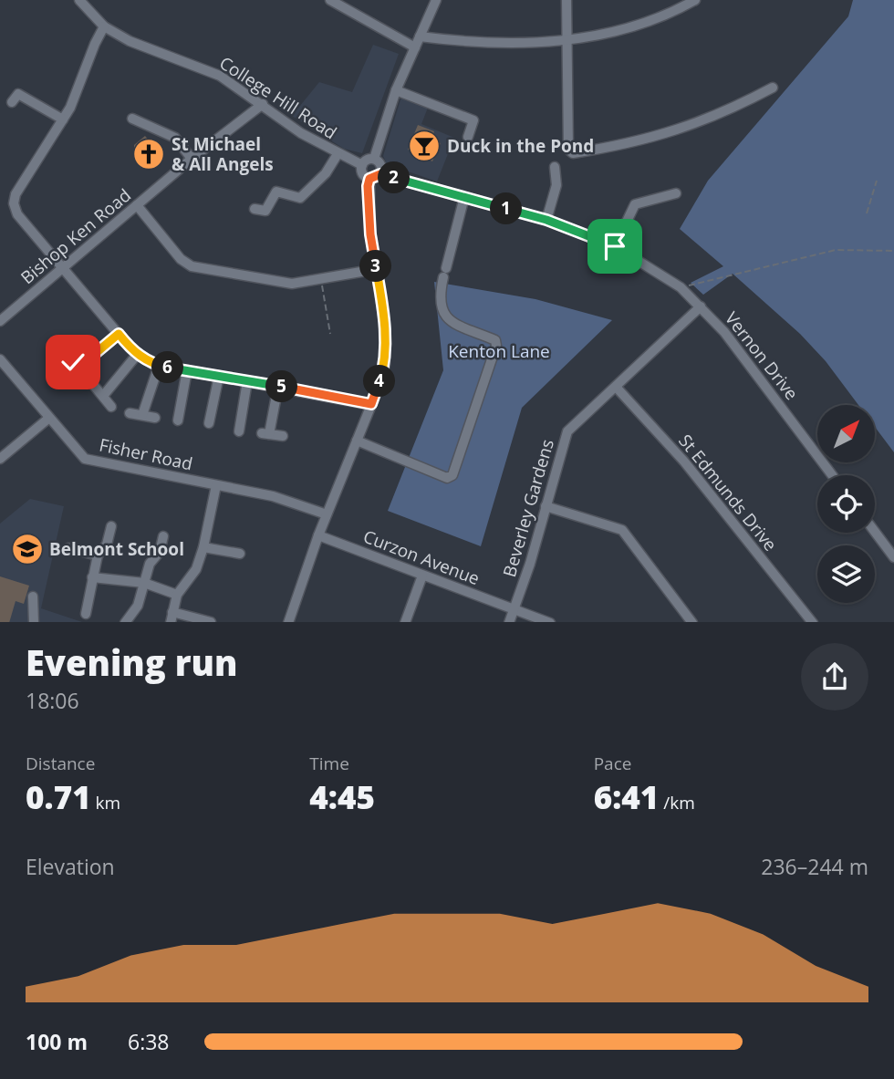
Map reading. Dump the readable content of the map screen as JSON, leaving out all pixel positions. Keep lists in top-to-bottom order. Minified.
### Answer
{"streets":{"street":["College Hill Road","Bishop Ken Road","Vernon Drive","Fisher Road","St Edmunds Drive","Beverley Gardens","Curzon Avenue"]},"crossings":[["College Hill Road","Bishop Ken Road"],["College Hill Road","Vernon Drive"],["Vernon Drive","Beverley Gardens"],["St Edmunds Drive","Beverley Gardens"],["Beverley Gardens","Curzon Avenue"]],"parks":["Kenton Lane"],"places":{"bar":["Duck in the Pond"],"church":["St Michael & All Angels"],"school or university":["Belmont School"]},"north":"top right","page":{"pins":["2","1","3","6","4","5"],"heading":["Evening run","18:06"],"stats":[["Distance","0.71 km"],["Time","4:45"],["Pace","6:41 /km"]],"chart":["Elevation","236–244 m"],"list":[{"name":"100 m","note":"6:38"}]}}
